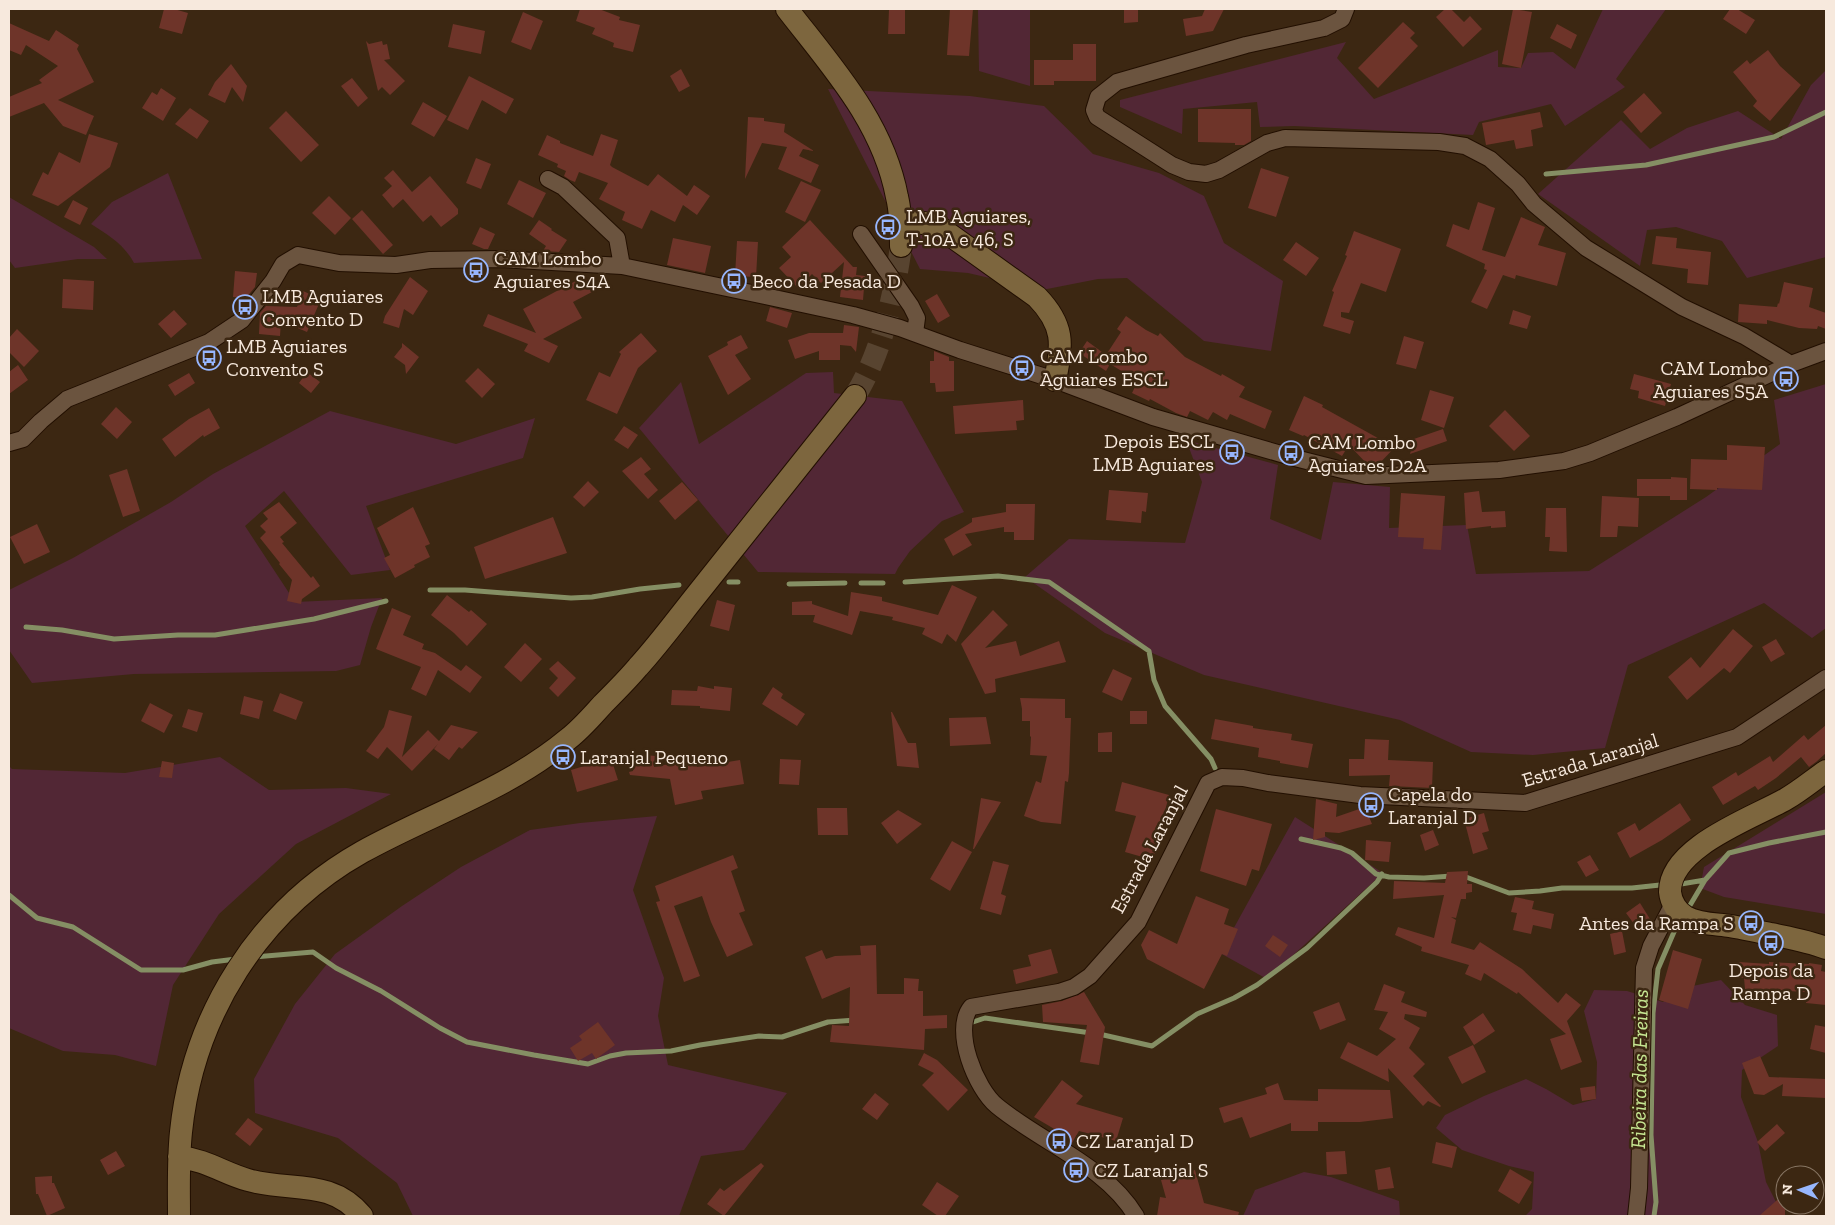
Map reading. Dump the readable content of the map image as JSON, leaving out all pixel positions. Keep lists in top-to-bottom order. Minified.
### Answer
{"streets":{"street":["Estrada Laranjal"]},"water":["Ribeira das Freiras"],"places":{"bus stop":["LMB Aguiares, T-10A e 46, S","CAM Lombo Aguiares S4A","Beco da Pesada D","LMB Aguiares Convento D","LMB Aguiares Convento S","CAM Lombo Aguiares ESCL","CAM Lombo Aguiares S5A","Depois ESCL LMB Aguiares","CAM Lombo Aguiares D2A","Laranjal Pequeno","Capela do Laranjal D","Antes da Rampa S","Depois da Rampa D","CZ Laranjal D","CZ Laranjal S"]},"north":"left"}
